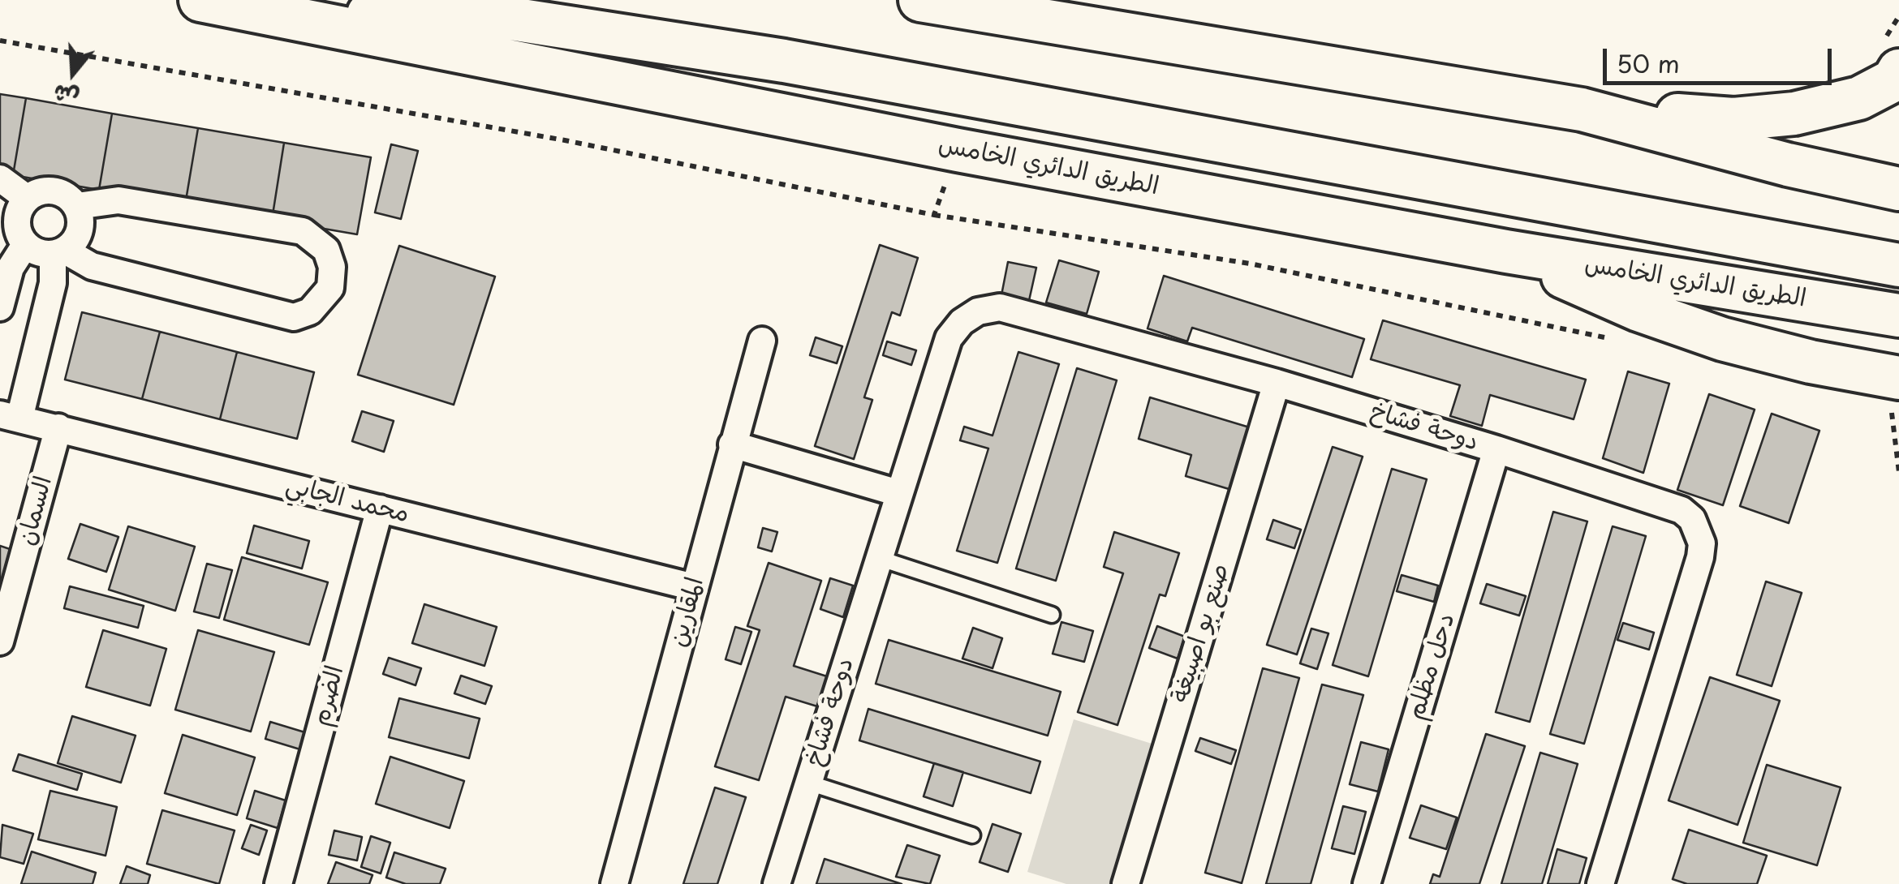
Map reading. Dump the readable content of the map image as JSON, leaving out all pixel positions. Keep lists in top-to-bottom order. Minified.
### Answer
{"streets":{"main road":["الطريق الدائري الخامس"],"street":["دوحة فشاخ","محمد الجابي","السمان","المقارين","صنع بو اصبيغة","دحل مظلم","الضرم"]},"crossings":[["دوحة فشاخ","صنع بو اصبيغة"],["دوحة فشاخ","دحل مظلم"],["محمد الجابي","السمان"],["محمد الجابي","المقارين"],["محمد الجابي","الضرم"]],"scale_bar":"50 m","north":"bottom"}
